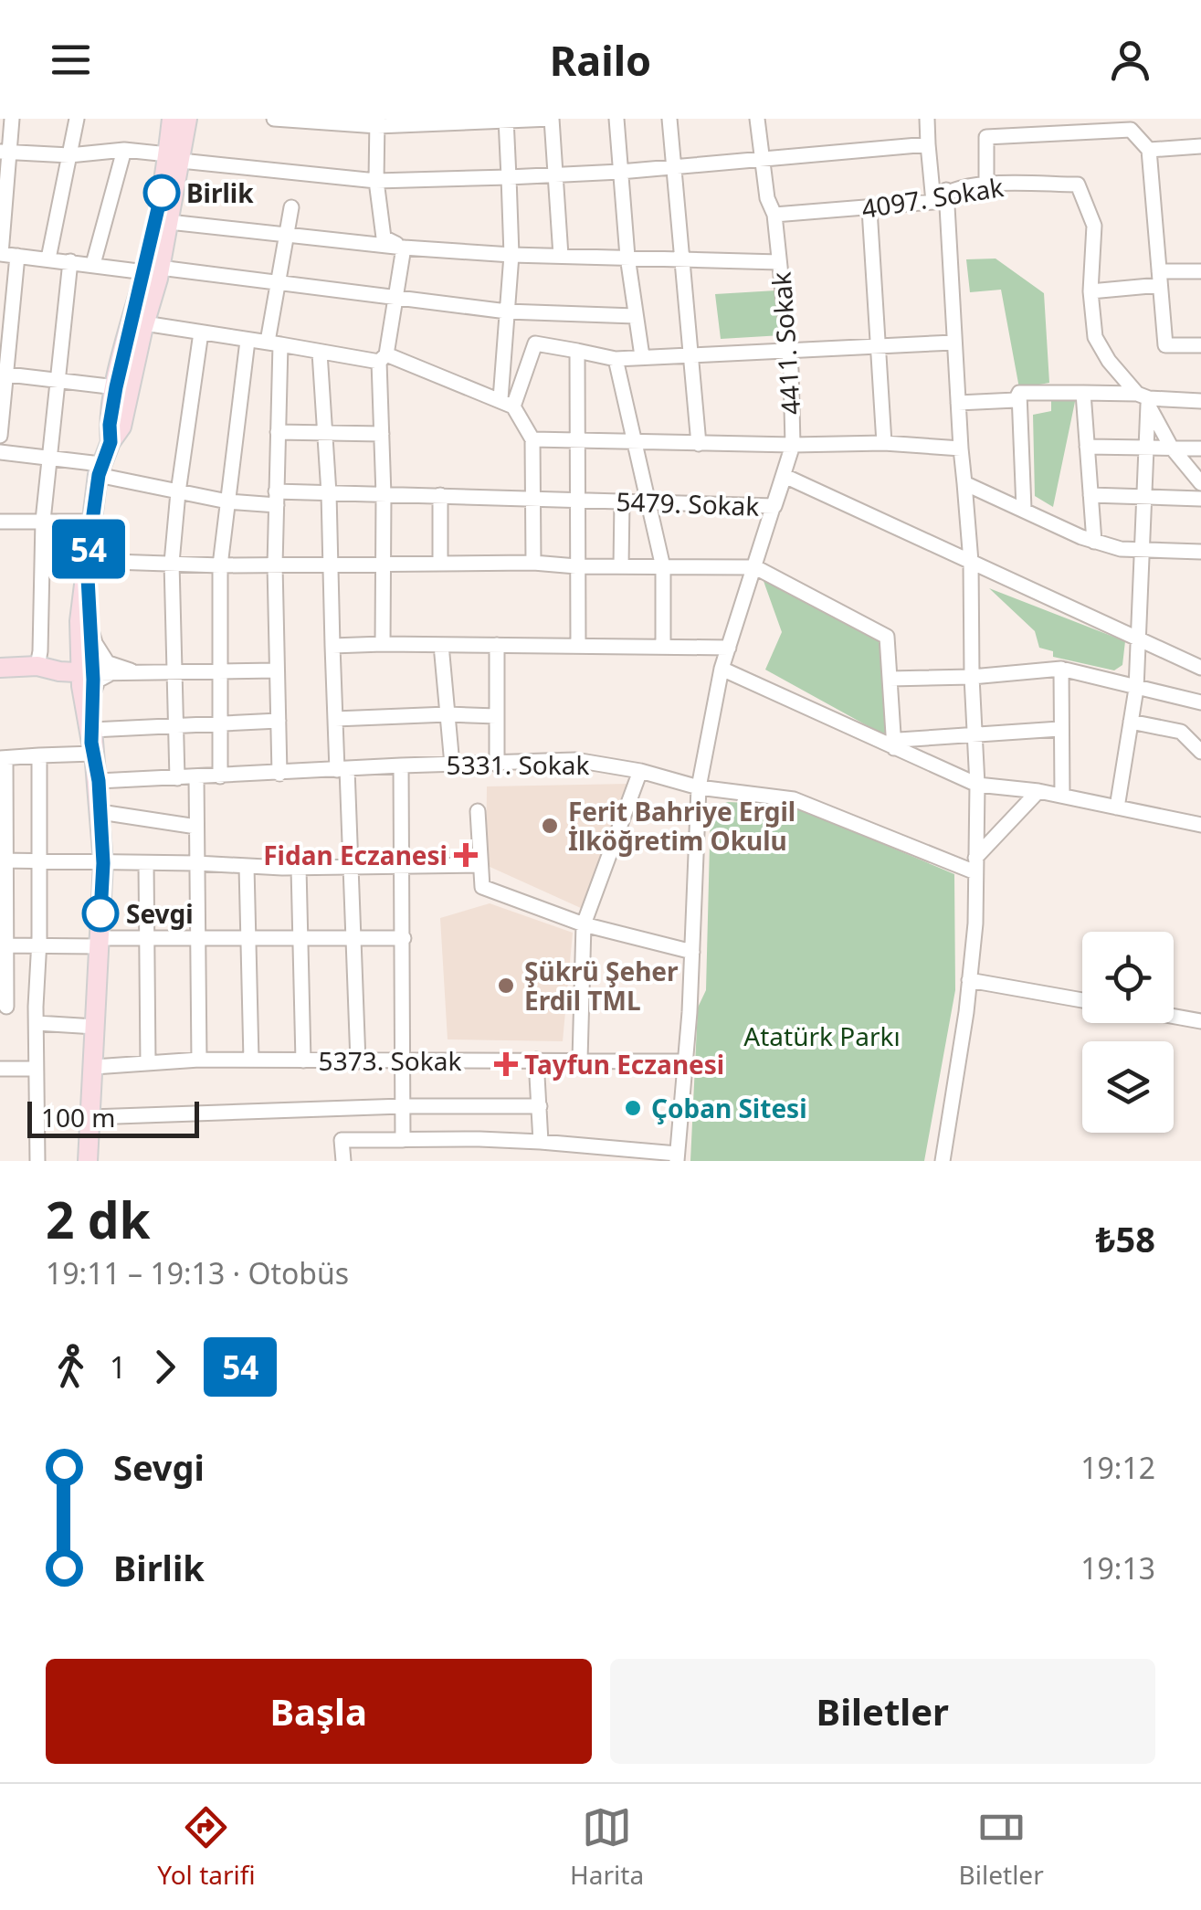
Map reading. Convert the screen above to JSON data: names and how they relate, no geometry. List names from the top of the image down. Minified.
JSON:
{"streets":{"street":["4097. Sokak","4411. Sokak","5479. Sokak","5331. Sokak","5373. Sokak"]},"crossings":[["4097. Sokak","4411. Sokak"]],"parks":["Atatürk Parkı"],"places":{"other":["Birlik","Ferit Bahriye Ergil İlköğretim Okulu","Sevgi","Şükrü Şeher Erdil TML","Çoban Sitesi"],"health":["Fidan Eczanesi","Tayfun Eczanesi"]},"lines":["bus line 54"],"scale_bar":"100 m","page":{"header":"Railo","on_map":"54","scale":"100 m","heading":["2 dk","19:11 – 19:13 · Otobüs","₺58"],"legs":["1","54"],"list":[{"name":"Sevgi","value":"19:12"},{"name":"Birlik","value":"19:13"}],"buttons":["Başla","Biletler"],"tabs":["Yol tarifi","Harita","Biletler"]}}
